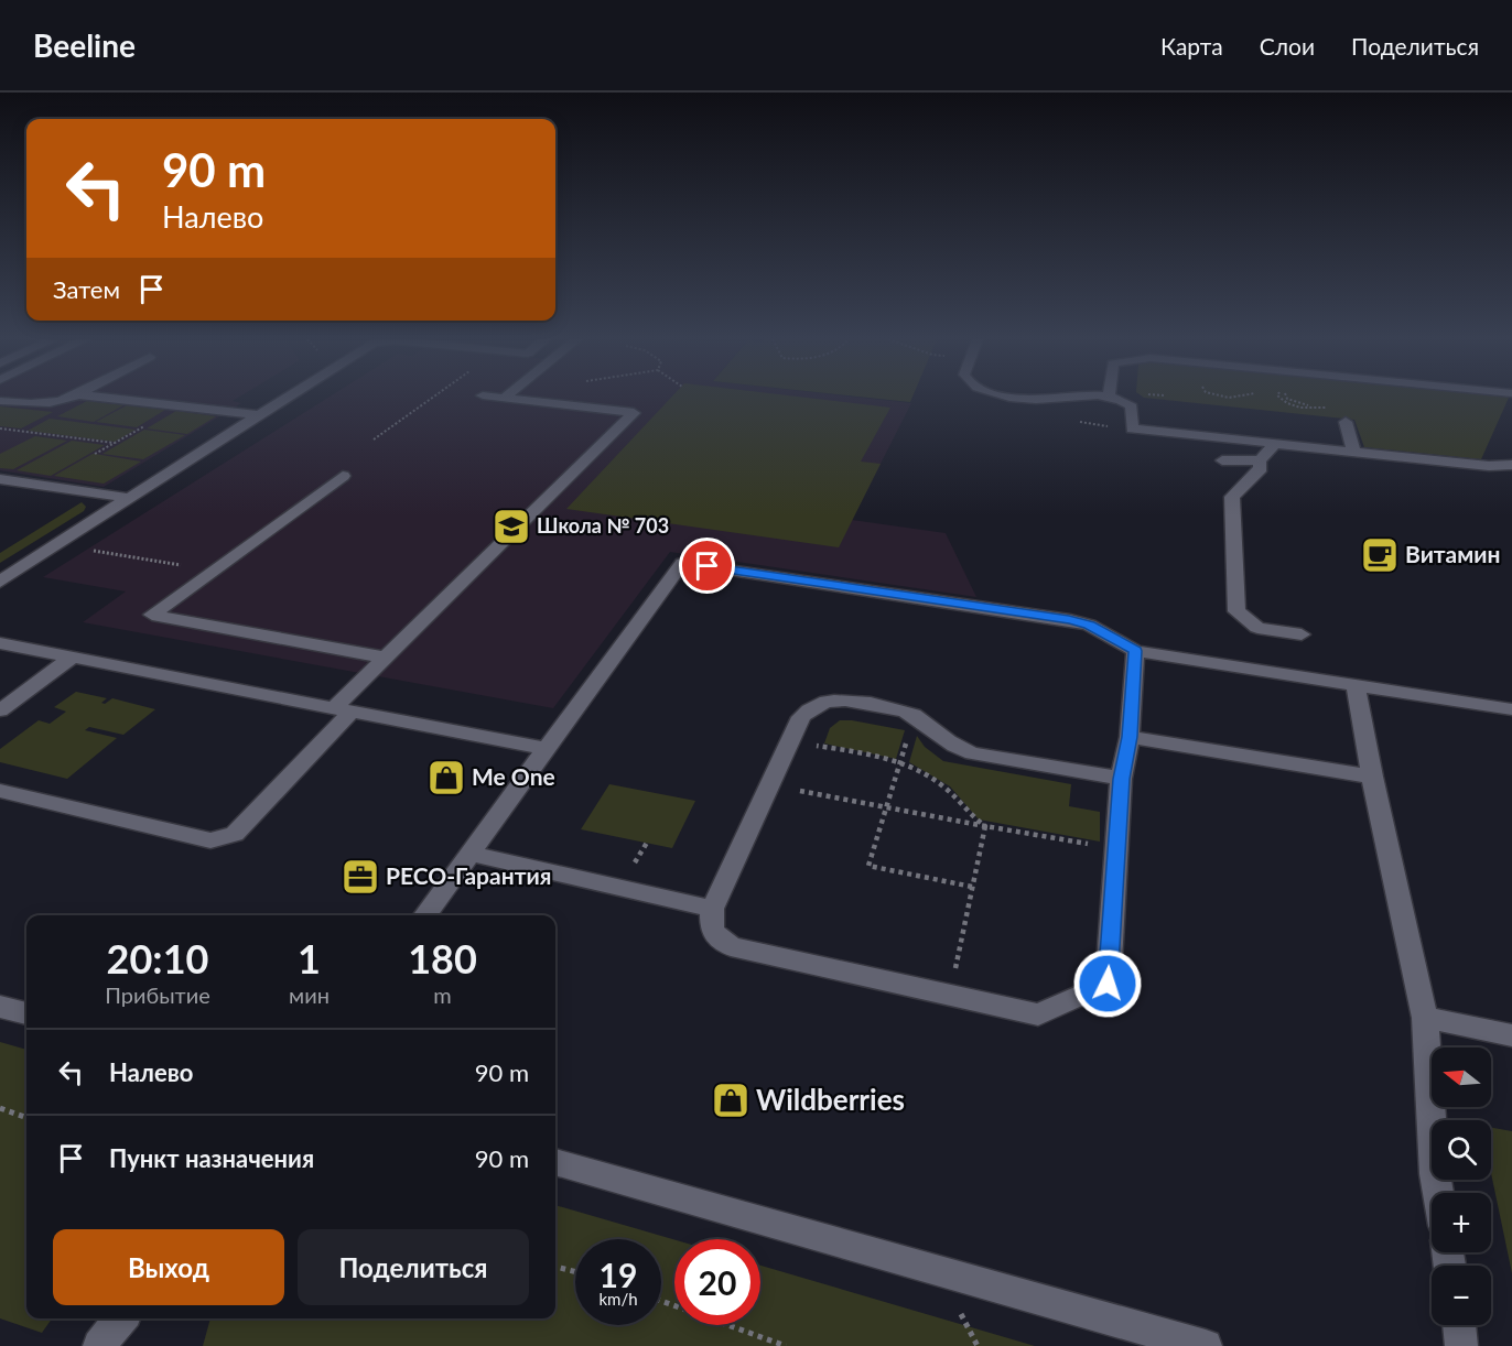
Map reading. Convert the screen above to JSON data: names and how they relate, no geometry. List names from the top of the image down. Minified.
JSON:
{"places":{"school or university":["Школа № 703"],"cafe":["Витамин"],"shop":["Me One","Wildberries"],"office":["РЕСО-Гарантия"]},"north":"left","page":{"header":"Beeline","nav":["Карта","Слои","Поделиться"],"turn":["90 m","Налево"],"then":"Затем","eta":["20:10","Прибытие","1","мин","180","m"],"list":[{"name":"Налево","value":"90 m"},{"name":"Пункт назначения","value":"90 m"}],"map_buttons":["+","−"],"buttons":["Выход","Поделиться"],"speed":"19 km/h","limit":"20"}}
